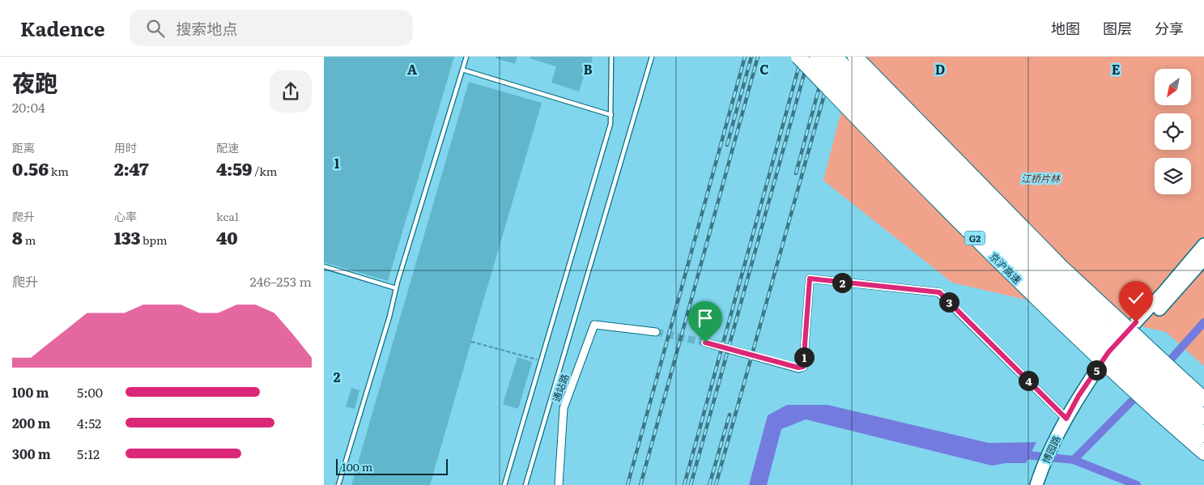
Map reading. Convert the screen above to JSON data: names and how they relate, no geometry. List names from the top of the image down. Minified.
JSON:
{"streets":{"highway":["G2","京沪高速"],"main road":["博园路"],"street":["通站路"]},"parks":["江桥片林"],"scale_bar":"100 m","north":"bottom left","page":{"header":"Kadence","search":"搜索地点","nav":["地图","图层","分享"],"heading":["夜跑","20:04"],"stats":[["距离","0.56 km"],["用时","2:47"],["配速","4:59 /km"],["爬升","8 m"],["心率","133 bpm"],["kcal","40"]],"chart":["爬升","246–253 m"],"pins":["2","3","1","5","4"],"list":[{"name":"100 m","note":"5:00"},{"name":"200 m","note":"4:52"},{"name":"300 m","note":"5:12"}],"scale":"100 m"},"grid":{"columns":["A","B","C","D","E"],"rows":["1","2"]}}
